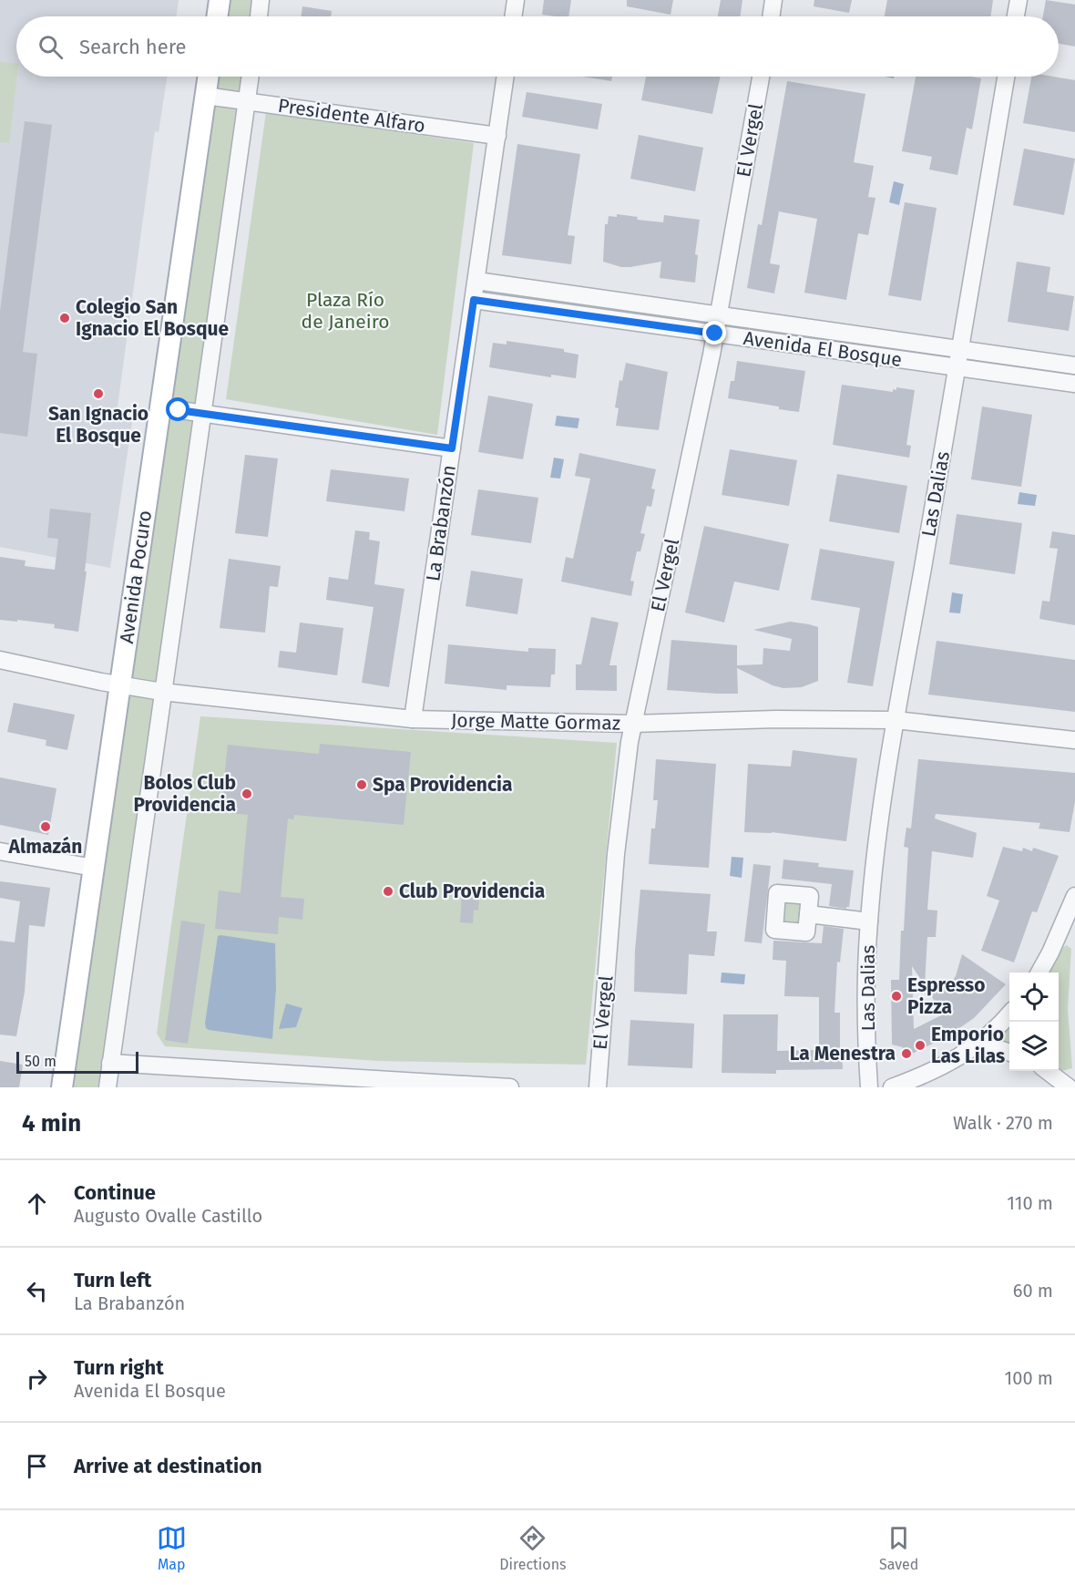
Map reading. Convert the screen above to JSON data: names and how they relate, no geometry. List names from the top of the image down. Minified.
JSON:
{"streets":{"main road":["Avenida Pocuro"],"street":["Presidente Alfaro","El Vergel","Avenida El Bosque","Las Dalias","La Brabanzón","Jorge Matte Gormaz"]},"crossings":[["Presidente Alfaro","La Brabanzón"],["Presidente Alfaro","Avenida Pocuro"],["El Vergel","Avenida El Bosque"],["El Vergel","Jorge Matte Gormaz"],["Avenida El Bosque","Las Dalias"],["Avenida El Bosque","La Brabanzón"],["Las Dalias","Jorge Matte Gormaz"],["La Brabanzón","Jorge Matte Gormaz"],["Avenida Pocuro","Jorge Matte Gormaz"]],"parks":["Plaza Río de Janeiro"],"places":["Colegio San Ignacio El Bosque","San Ignacio El Bosque","Spa Providencia","Bolos Club Providencia","Almazán","Club Providencia","Espresso Pizza","Emporio Las Lilas","La Menestra"],"scale_bar":"50 m","page":{"search":"Search here","scale":"50 m","heading":["4 min","Walk · 270 m"],"list":[["Continue","Augusto Ovalle Castillo","110 m"],["Turn left","La Brabanzón","60 m"],["Turn right","Avenida El Bosque","100 m"],"Arrive at destination"],"nav":["Map","Directions","Saved"]}}
